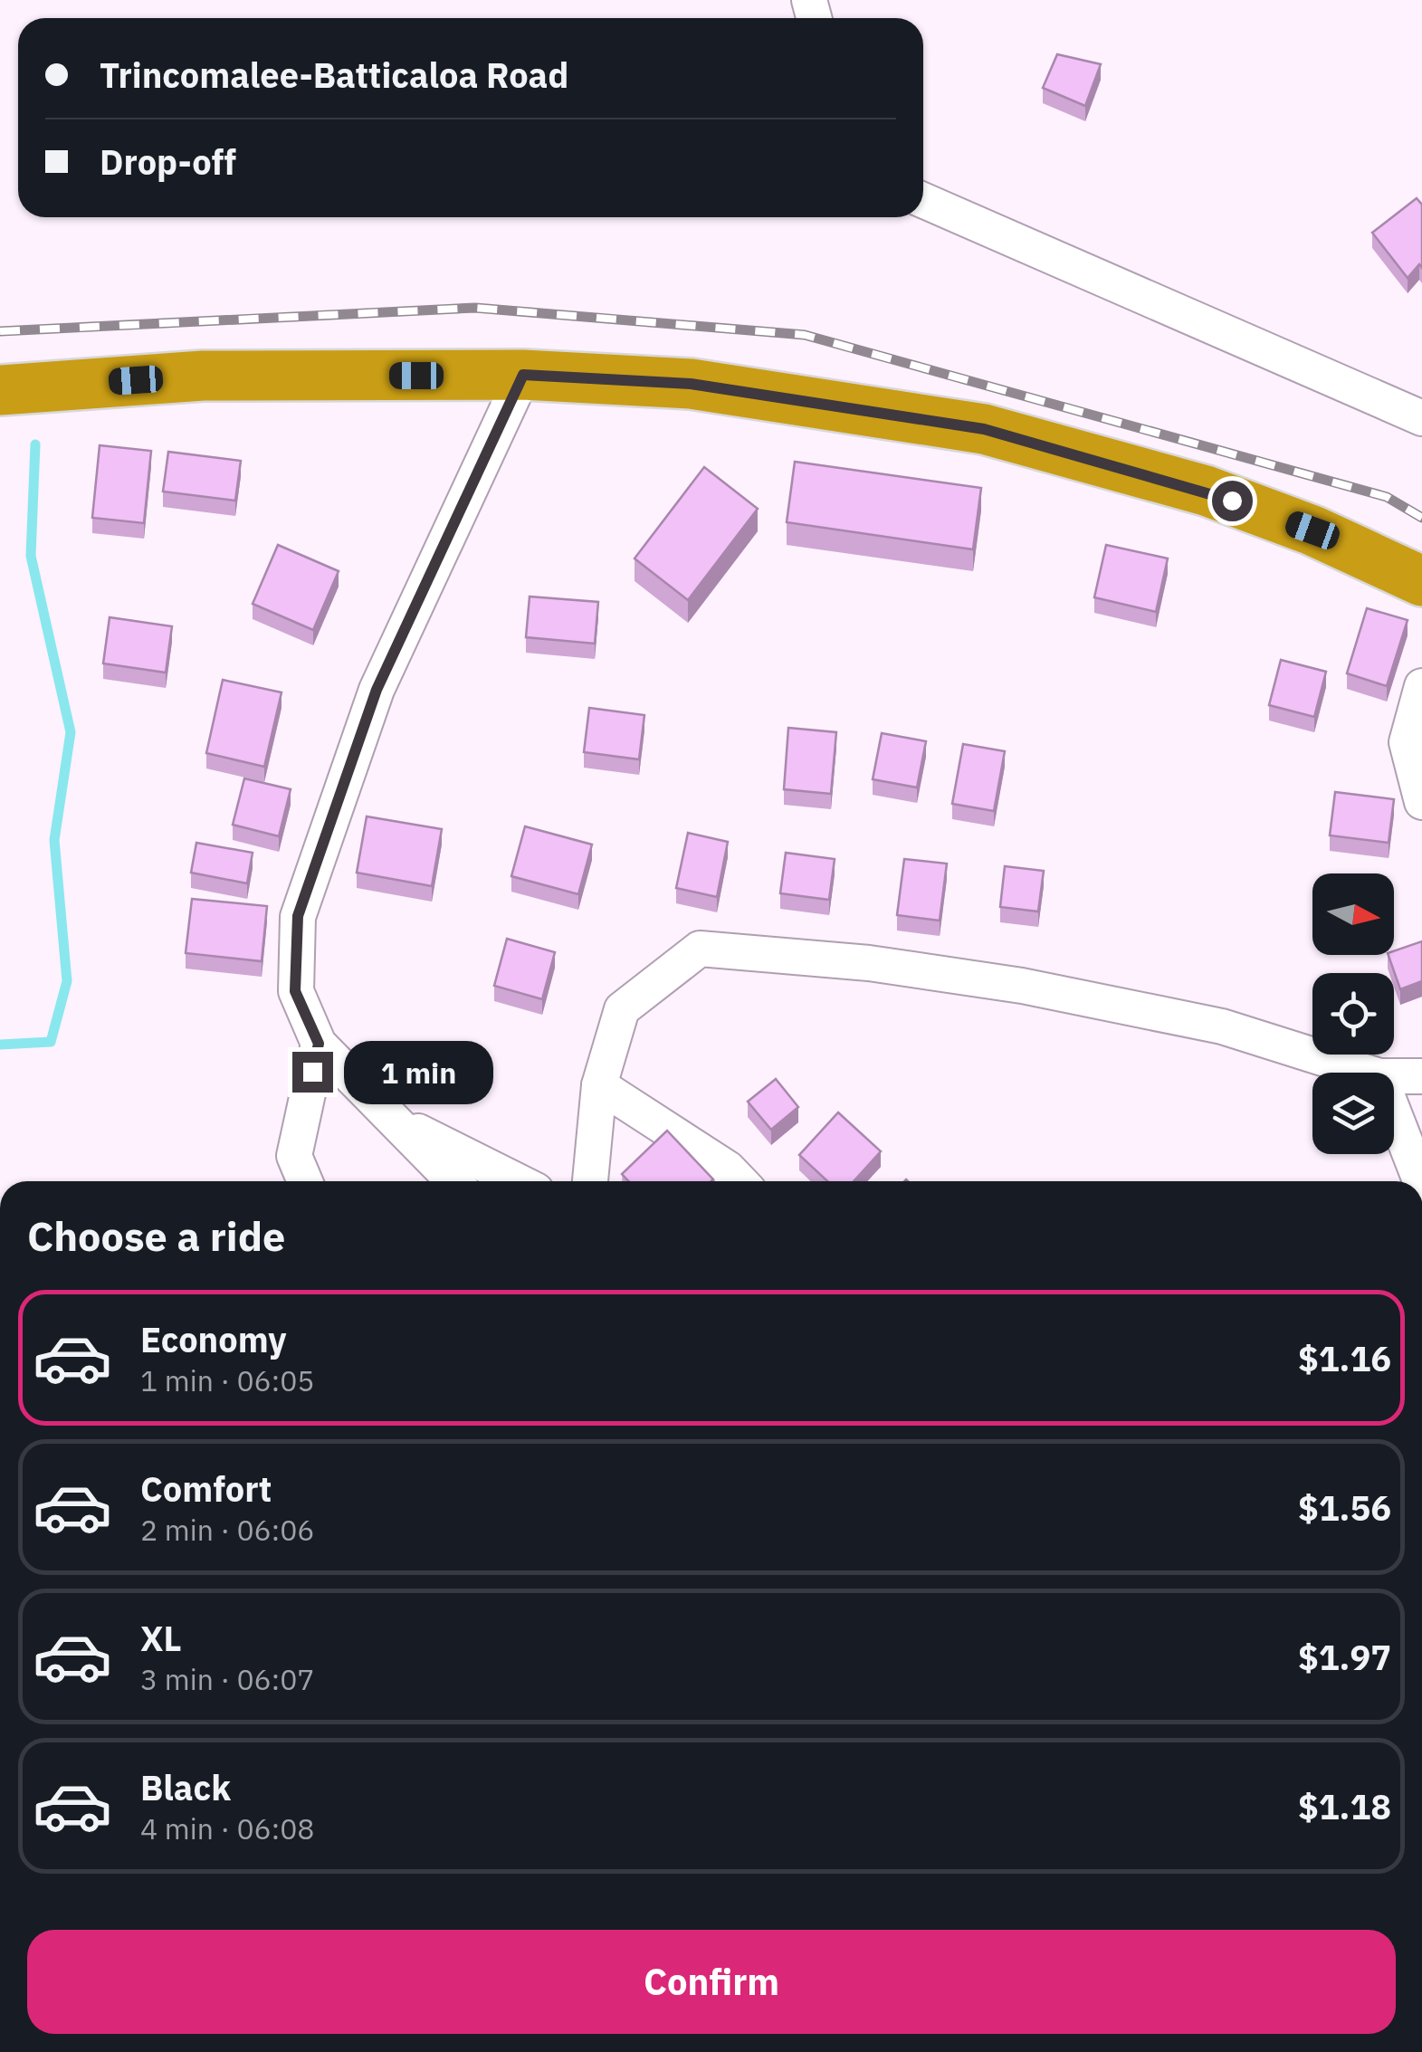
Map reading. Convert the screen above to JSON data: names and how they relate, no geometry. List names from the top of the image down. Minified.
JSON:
{"north":"right","page":{"banner":["Trincomalee-Batticaloa Road","Drop-off"],"bubble":"1 min","heading":"Choose a ride","list":[{"name":"Economy","note":"1 min · 06:05","value":"$1.16"},{"name":"Comfort","note":"2 min · 06:06","value":"$1.56"},{"name":"XL","note":"3 min · 06:07","value":"$1.97"},{"name":"Black","note":"4 min · 06:08","value":"$1.18"}],"buttons":"Confirm"}}
